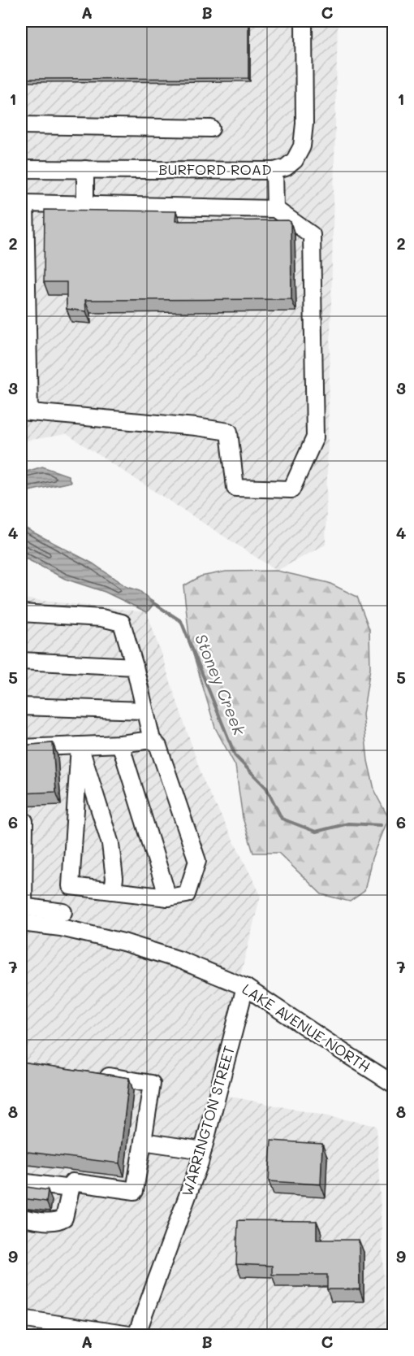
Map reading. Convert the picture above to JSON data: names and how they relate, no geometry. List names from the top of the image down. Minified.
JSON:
{"streets":{"street":["BURFORD ROAD","LAKE AVENUE NORTH","WARRINGTON STREET"]},"crossings":[["LAKE AVENUE NORTH","WARRINGTON STREET"]],"water":["Stoney Creek"],"grid":{"columns":["A","B","C"],"rows":["1","2","3","4","5","6","7","8","9"]}}
